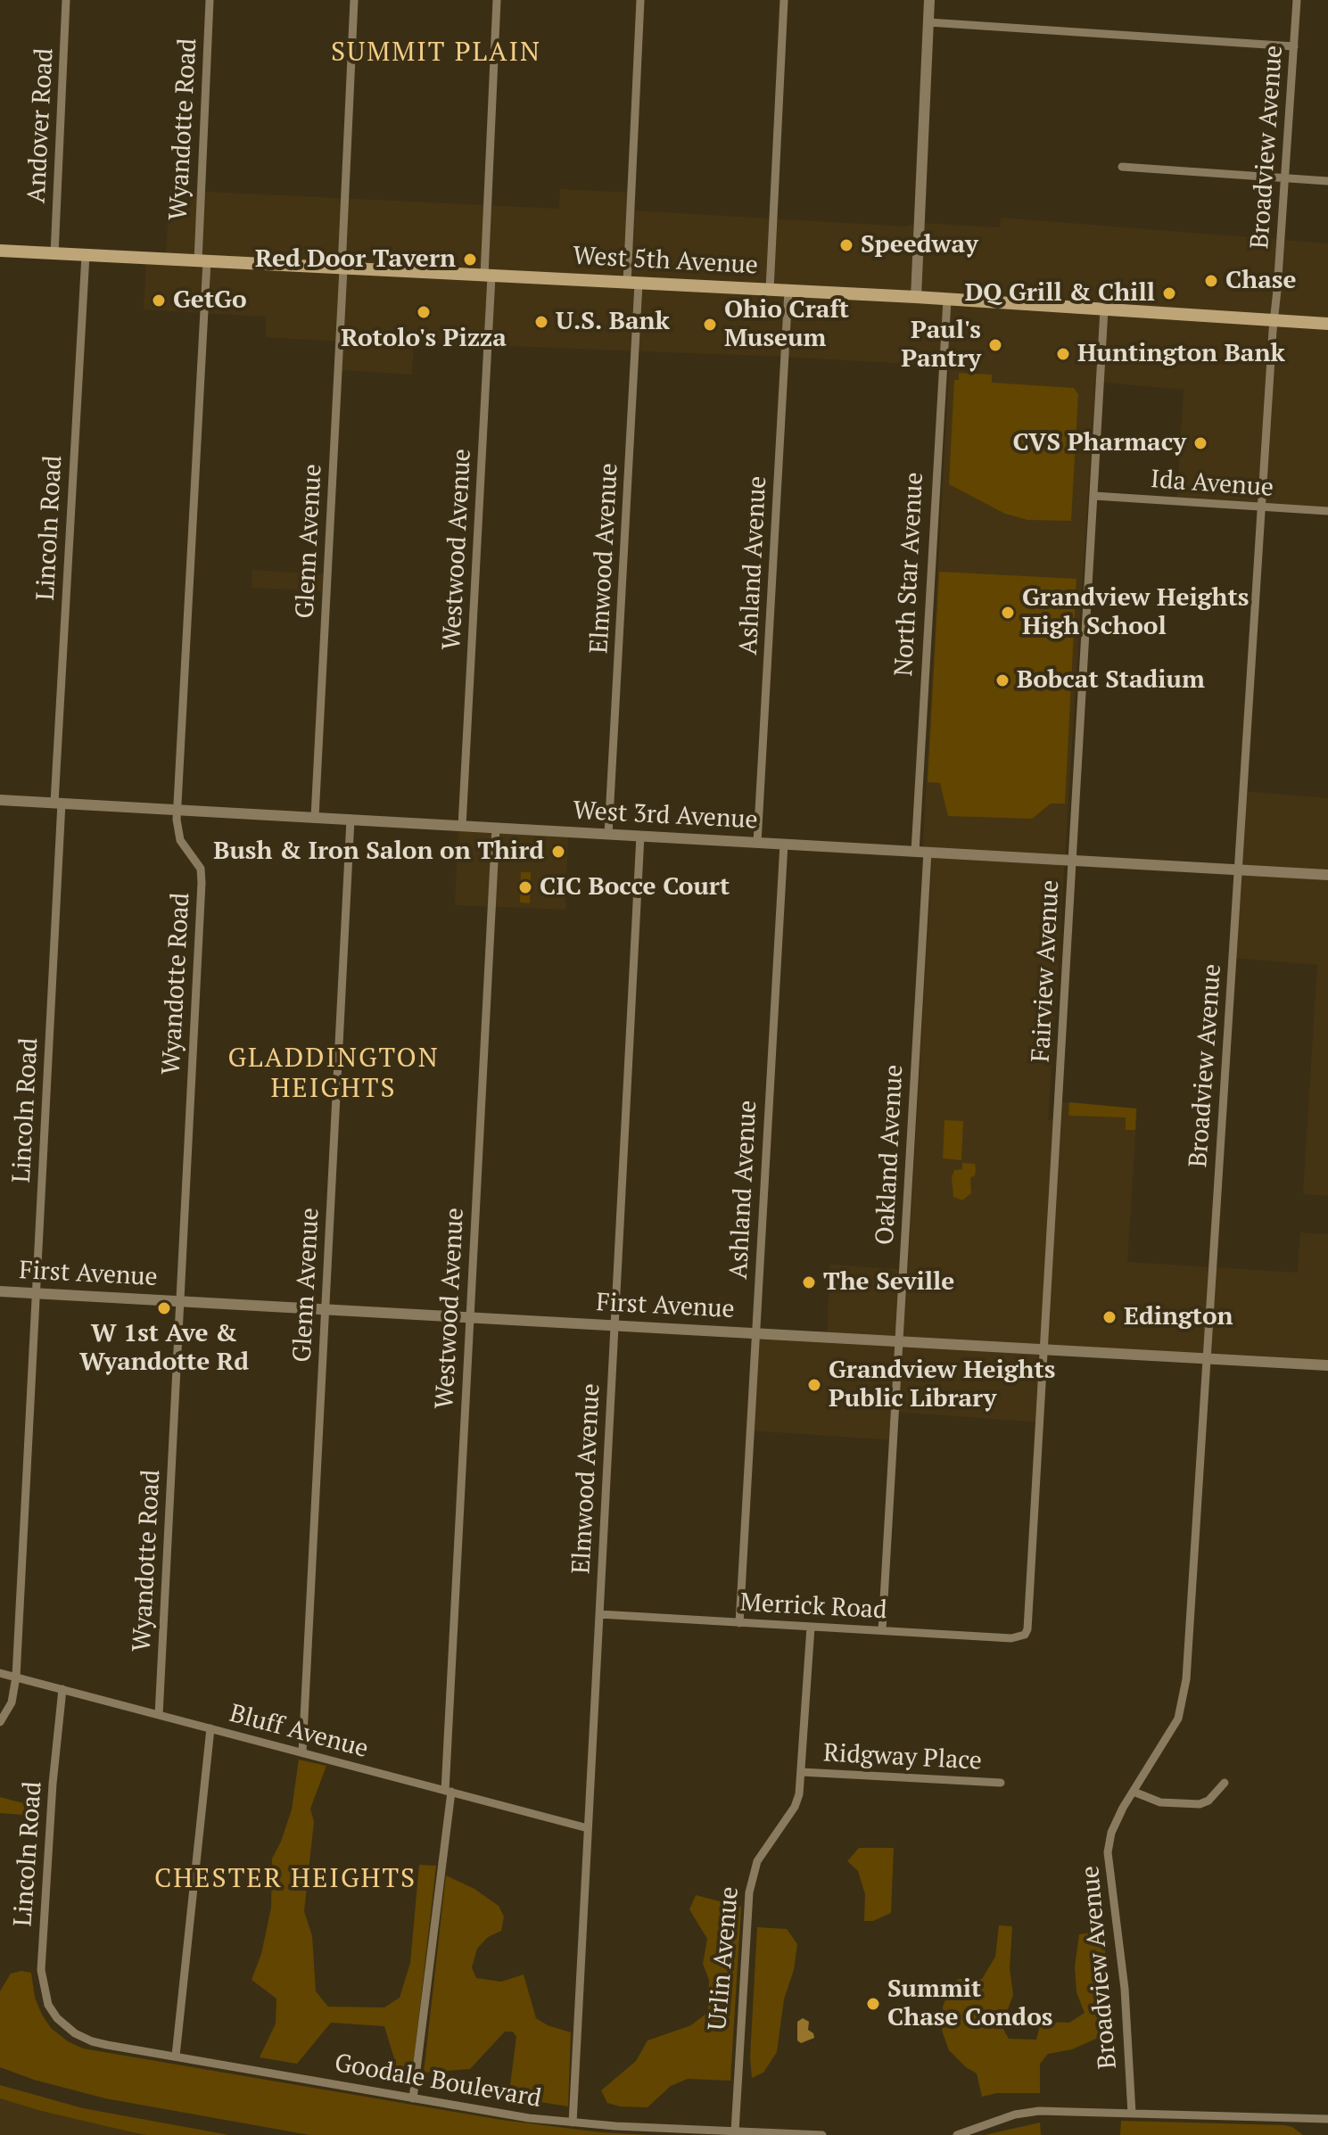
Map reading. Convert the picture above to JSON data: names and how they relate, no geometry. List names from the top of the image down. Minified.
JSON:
{"streets":{"main road":["West 5th Avenue"],"street":["Andover Road","Wyandotte Road","Broadview Avenue","Ida Avenue","Lincoln Road","Glenn Avenue","Westwood Avenue","Elmwood Avenue","Ashland Avenue","North Star Avenue","West 3rd Avenue","Fairview Avenue","Oakland Avenue","First Avenue","Merrick Road","Bluff Avenue","Ridgway Place","Urlin Avenue","Goodale Boulevard"]},"crossings":[["Andover Road","West 5th Avenue"],["Wyandotte Road","West 5th Avenue"],["Wyandotte Road","West 3rd Avenue"],["Wyandotte Road","First Avenue"],["Wyandotte Road","Bluff Avenue"],["Broadview Avenue","West 5th Avenue"],["Broadview Avenue","Ida Avenue"],["Broadview Avenue","West 3rd Avenue"],["Broadview Avenue","First Avenue"],["West 5th Avenue","Lincoln Road"],["West 5th Avenue","Glenn Avenue"],["West 5th Avenue","Westwood Avenue"],["West 5th Avenue","Elmwood Avenue"],["West 5th Avenue","Ashland Avenue"],["West 5th Avenue","North Star Avenue"],["West 5th Avenue","Fairview Avenue"],["Ida Avenue","Fairview Avenue"],["Lincoln Road","West 3rd Avenue"],["Lincoln Road","First Avenue"],["Lincoln Road","Bluff Avenue"],["Lincoln Road","Goodale Boulevard"],["Glenn Avenue","West 3rd Avenue"],["Glenn Avenue","First Avenue"],["Glenn Avenue","Bluff Avenue"],["Westwood Avenue","West 3rd Avenue"],["Westwood Avenue","First Avenue"],["Westwood Avenue","Bluff Avenue"],["Westwood Avenue","Goodale Boulevard"],["Elmwood Avenue","West 3rd Avenue"],["Elmwood Avenue","First Avenue"],["Elmwood Avenue","Merrick Road"],["Elmwood Avenue","Bluff Avenue"],["Elmwood Avenue","Goodale Boulevard"],["Ashland Avenue","West 3rd Avenue"],["Ashland Avenue","First Avenue"],["Ashland Avenue","Merrick Road"],["North Star Avenue","West 3rd Avenue"],["West 3rd Avenue","Fairview Avenue"],["West 3rd Avenue","Oakland Avenue"],["Fairview Avenue","First Avenue"],["Fairview Avenue","Merrick Road"],["Oakland Avenue","First Avenue"],["Oakland Avenue","Merrick Road"],["Merrick Road","Urlin Avenue"],["Ridgway Place","Urlin Avenue"],["Urlin Avenue","Goodale Boulevard"]],"districts":["SUMMIT PLAIN","GLADDINGTON HEIGHTS","CHESTER HEIGHTS"],"places":["Speedway","Red Door Tavern","Chase","DQ Grill & Chill","GetGo","Rotolo's Pizza","U.S. Bank","Ohio Craft Museum","Paul's Pantry","Huntington Bank","CVS Pharmacy","Grandview Heights High School","Bobcat Stadium","Bush & Iron Salon on Third","CIC Bocce Court","The Seville","W 1st Ave & Wyandotte Rd","Edington","Grandview Heights Public Library","Summit Chase Condos"]}
